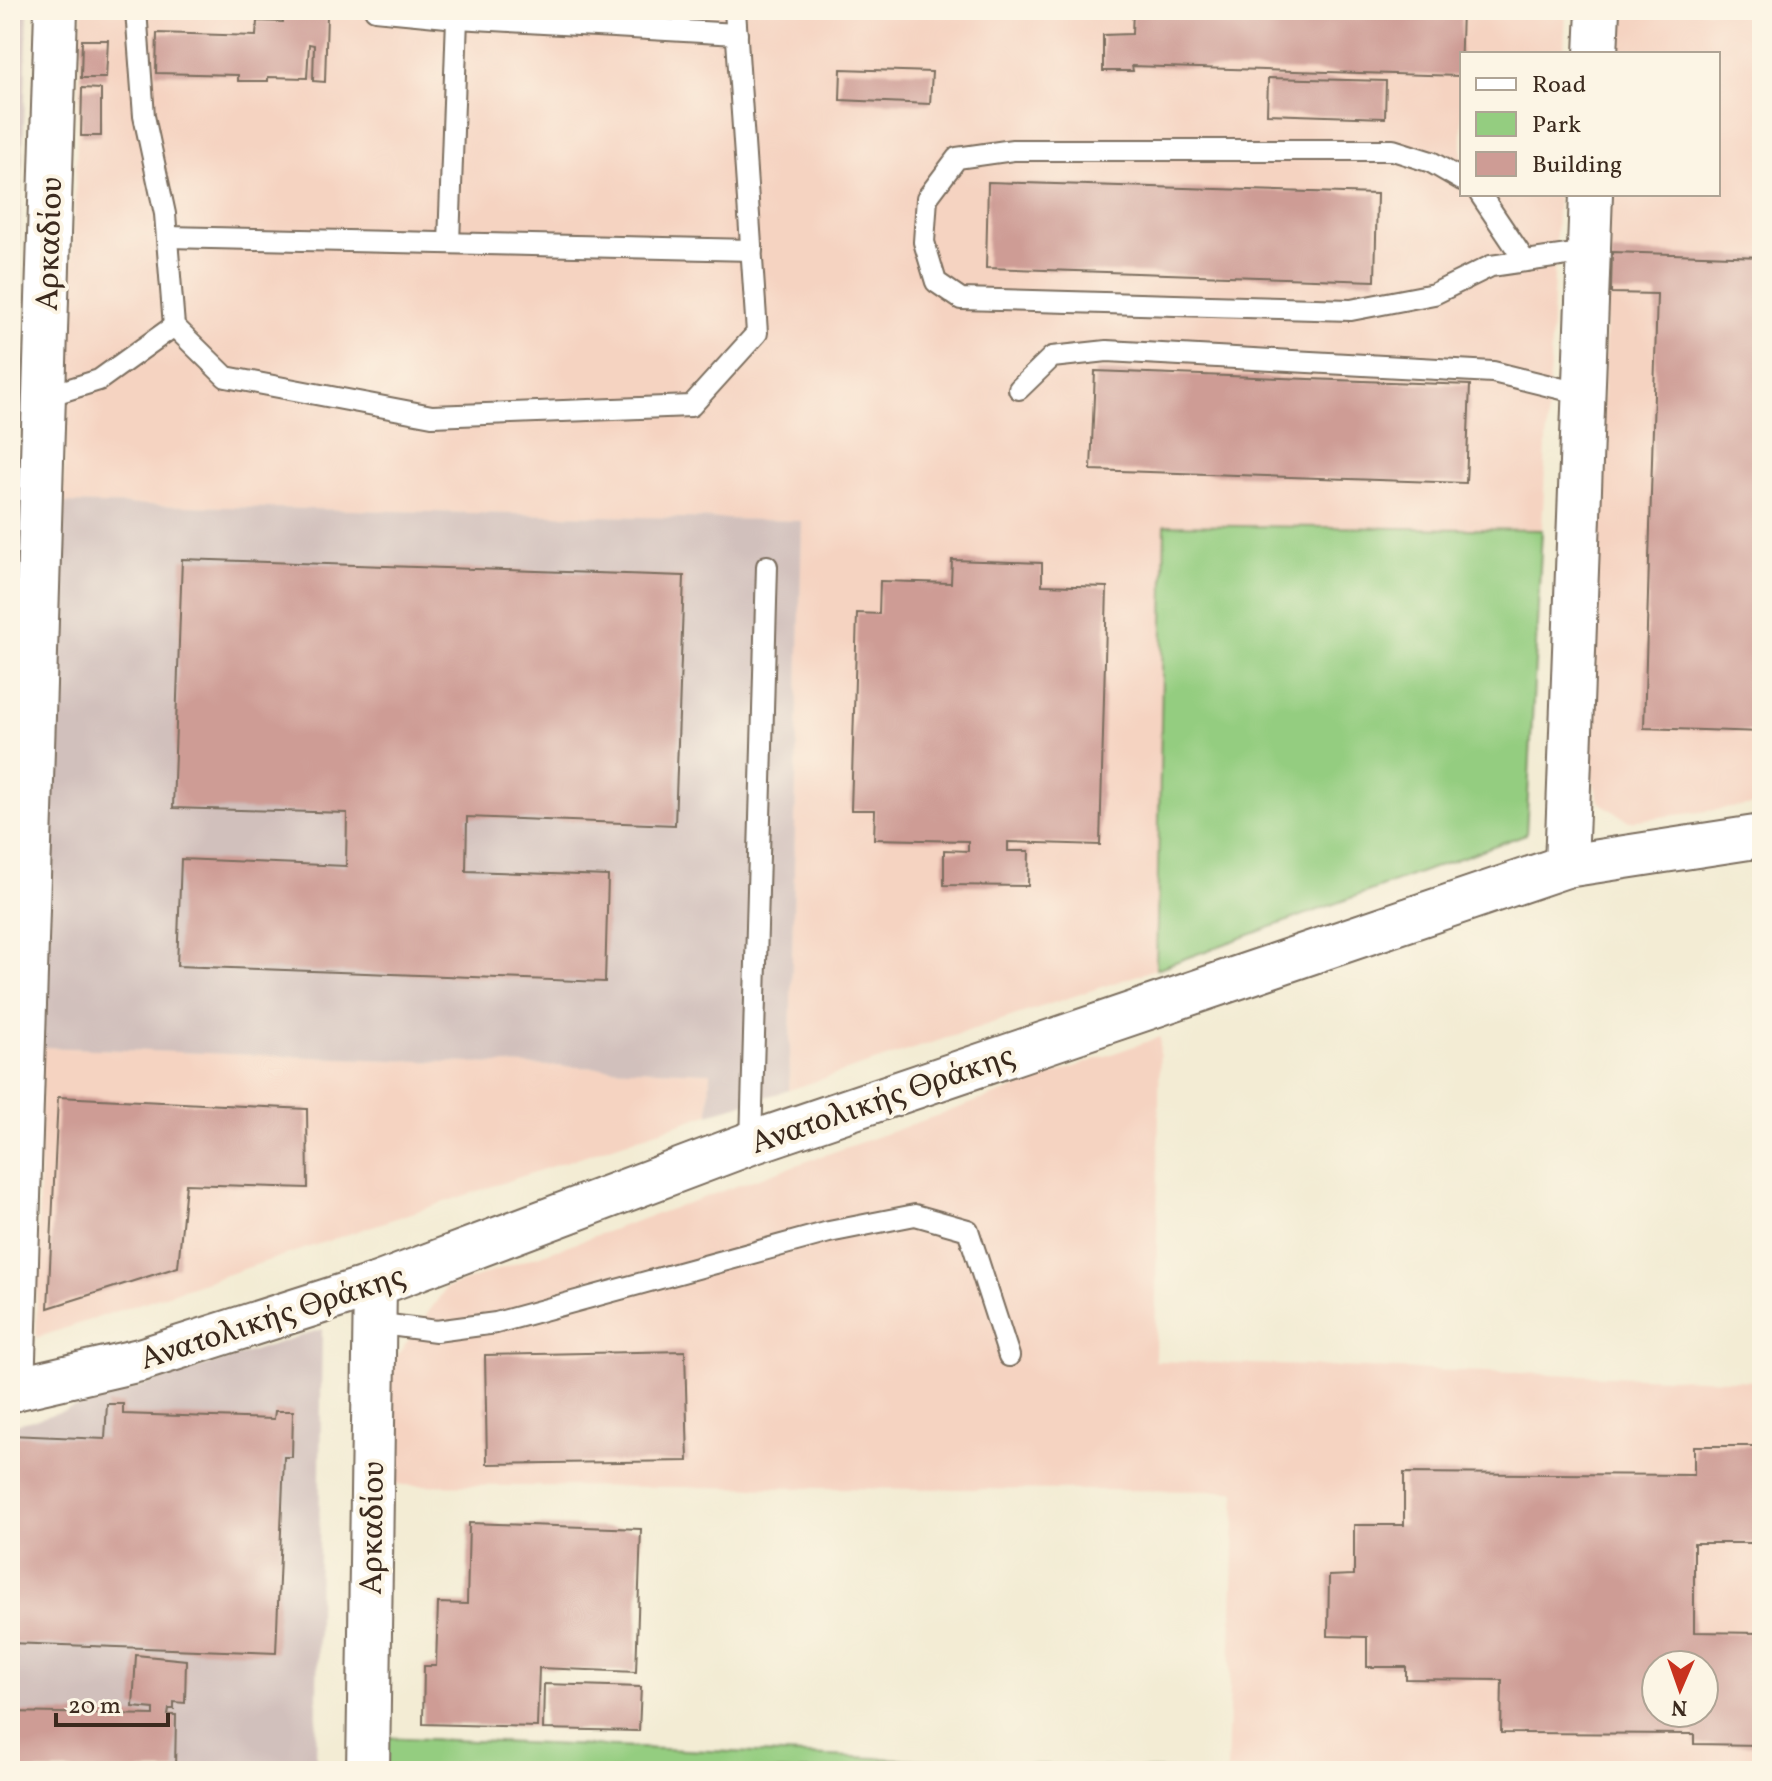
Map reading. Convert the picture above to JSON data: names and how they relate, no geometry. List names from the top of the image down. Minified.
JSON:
{"streets":{"street":["Αρκαδίου","Ανατολικής Θράκης"]},"crossings":[["Αρκαδίου","Ανατολικής Θράκης"]],"legend":["Road","Park","Building"],"scale_bar":"20 m","north":"bottom"}
